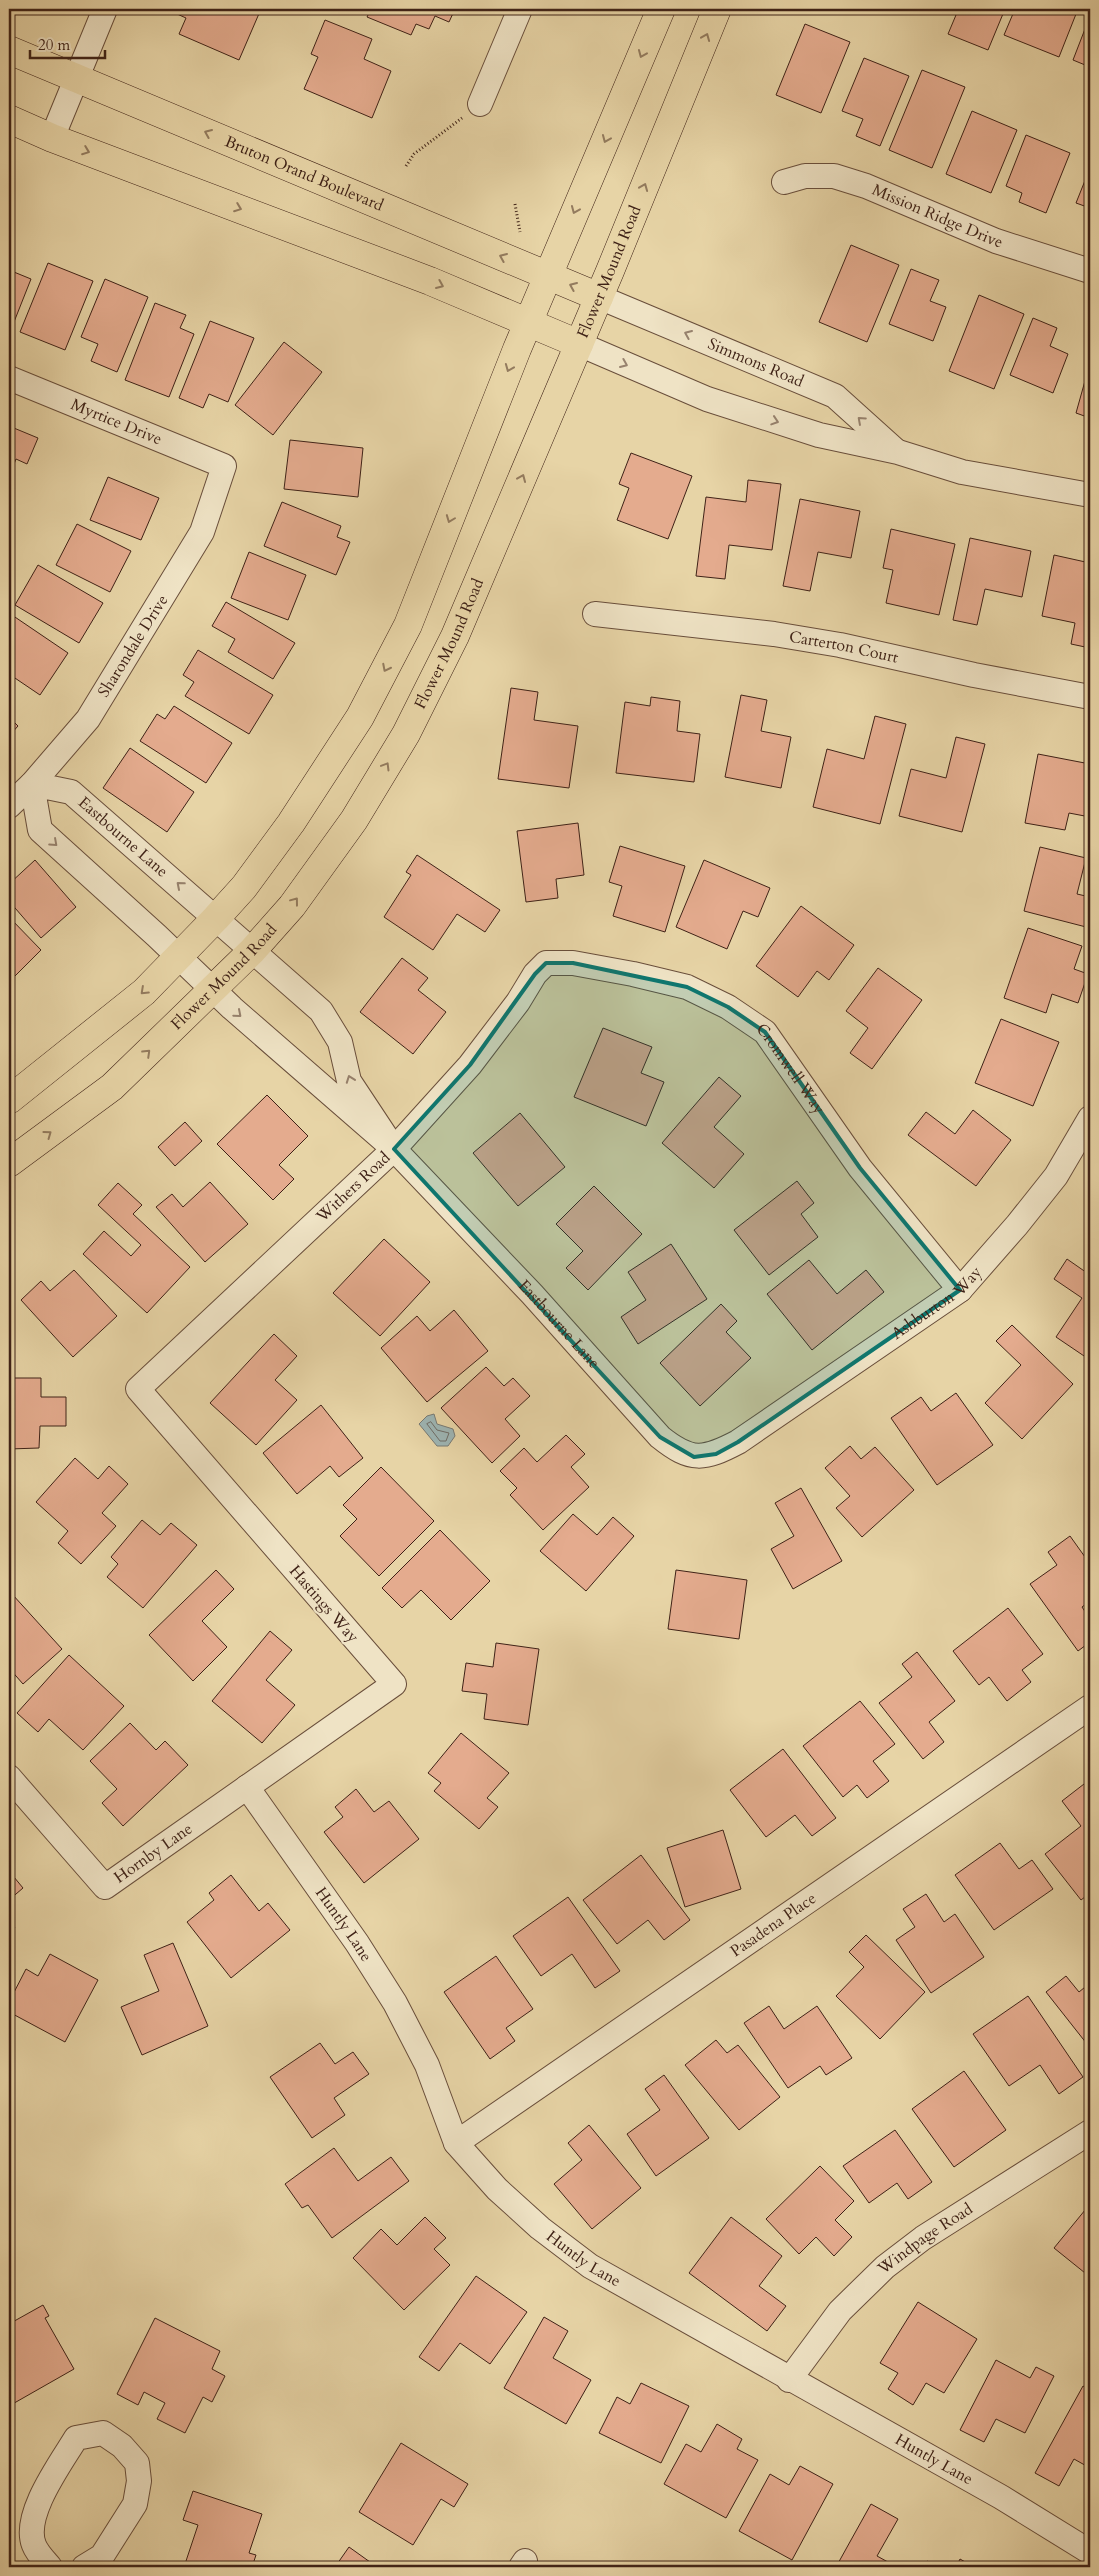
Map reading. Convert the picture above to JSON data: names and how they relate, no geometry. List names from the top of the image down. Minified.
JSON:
{"streets":{"main road":["Bruton Orand Boulevard","Flower Mound Road"],"street":["Mission Ridge Drive","Simmons Road","Myrtice Drive","Sharondale Drive","Carterton Court","Eastbourne Lane","Cromwell Way","Withers Road","Ashburton Way","Hastings Way","Hornby Lane","Huntly Lane","Pasadena Place","Windpage Road"]},"crossings":[["Bruton Orand Boulevard","Flower Mound Road"],["Bruton Orand Boulevard","Simmons Road"],["Flower Mound Road","Simmons Road"],["Flower Mound Road","Eastbourne Lane"],["Myrtice Drive","Sharondale Drive"],["Sharondale Drive","Eastbourne Lane"],["Eastbourne Lane","Withers Road"],["Eastbourne Lane","Ashburton Way"],["Cromwell Way","Withers Road"],["Cromwell Way","Ashburton Way"],["Withers Road","Hastings Way"],["Hastings Way","Hornby Lane"],["Hastings Way","Huntly Lane"],["Hornby Lane","Huntly Lane"],["Huntly Lane","Pasadena Place"],["Huntly Lane","Windpage Road"]],"scale_bar":"20 m"}
